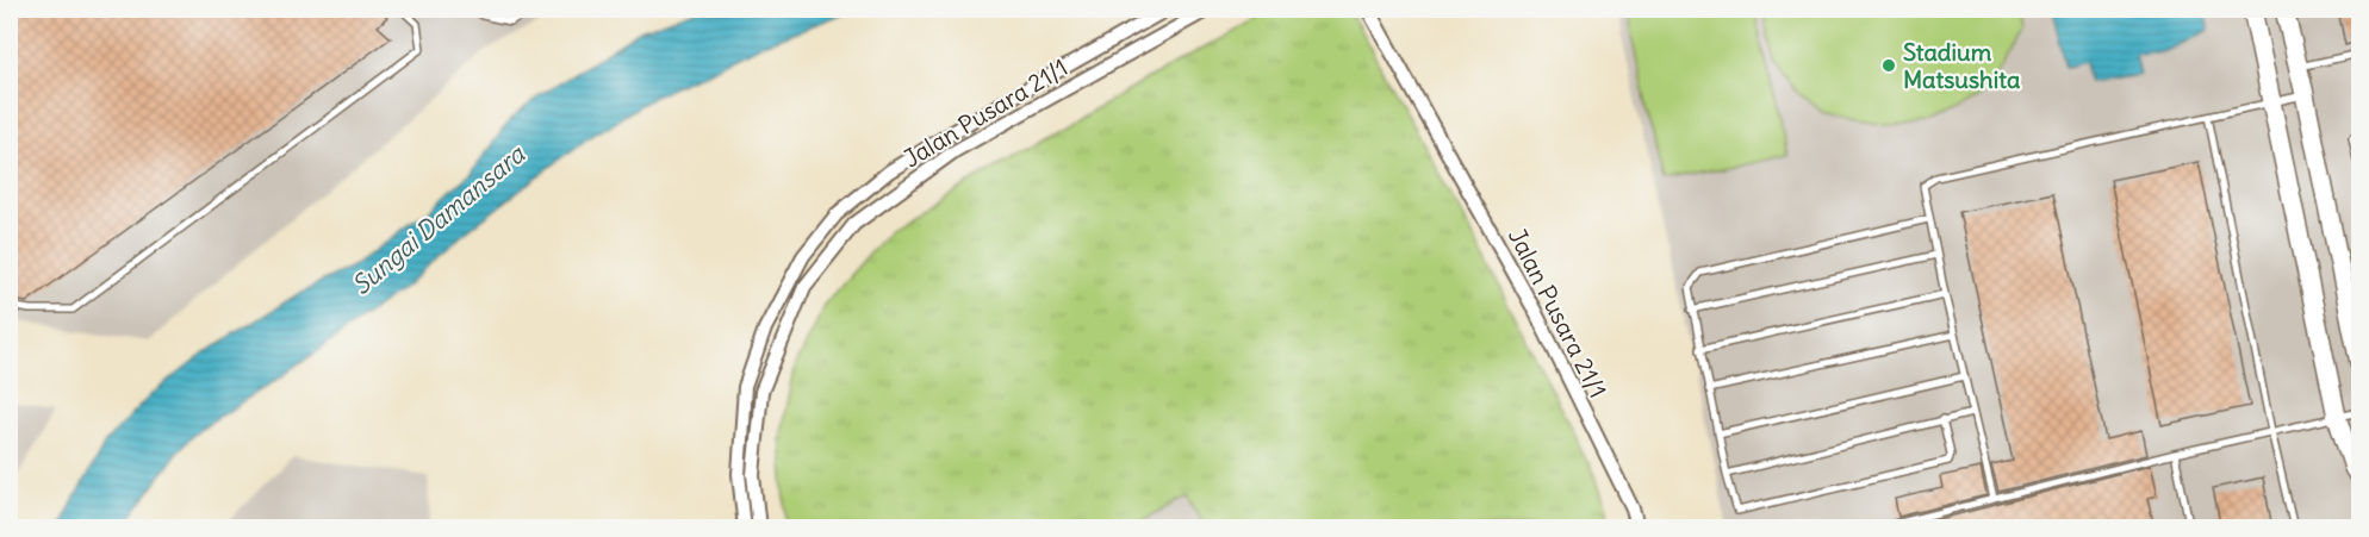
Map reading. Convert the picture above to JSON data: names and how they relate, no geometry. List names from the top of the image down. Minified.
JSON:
{"streets":{"street":["Jalan Pusara 21/1"]},"water":["Sungai Damansara"],"places":["Stadium Matsushita"]}
